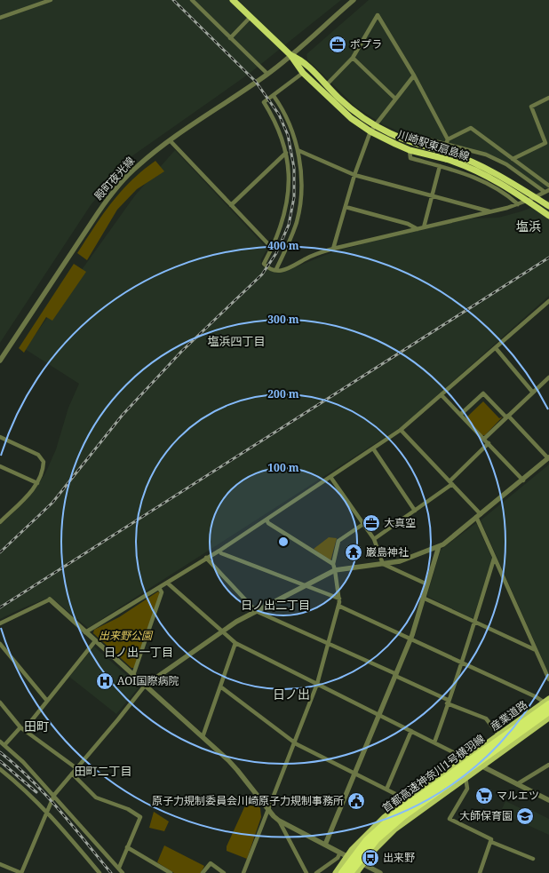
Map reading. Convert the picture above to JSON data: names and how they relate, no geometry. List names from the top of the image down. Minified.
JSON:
{"streets":{"highway":["川崎駅東扇島線","首都高速神奈川1号横羽線"],"main road":["産業道路"],"street":["殿町夜光線"]},"crossings":[["川崎駅東扇島線","殿町夜光線"],["産業道路","首都高速神奈川1号横羽線"]],"districts":["塩浜","塩浜四丁目","日ノ出二丁目","日ノ出一丁目","日ノ出","田町","田町二丁目"],"parks":["出来野公園"],"places":{"office":["ポプラ","大真空"],"temple":["巌島神社"],"hospital":["AOI国際病院"],"supermarket":["マルエツ"],"public building":["原子力規制委員会川崎原子力規制事務所"],"school or university":["大師保育園"],"bus stop":["出来野"]},"rings":["400 m","300 m","200 m","100 m"]}
